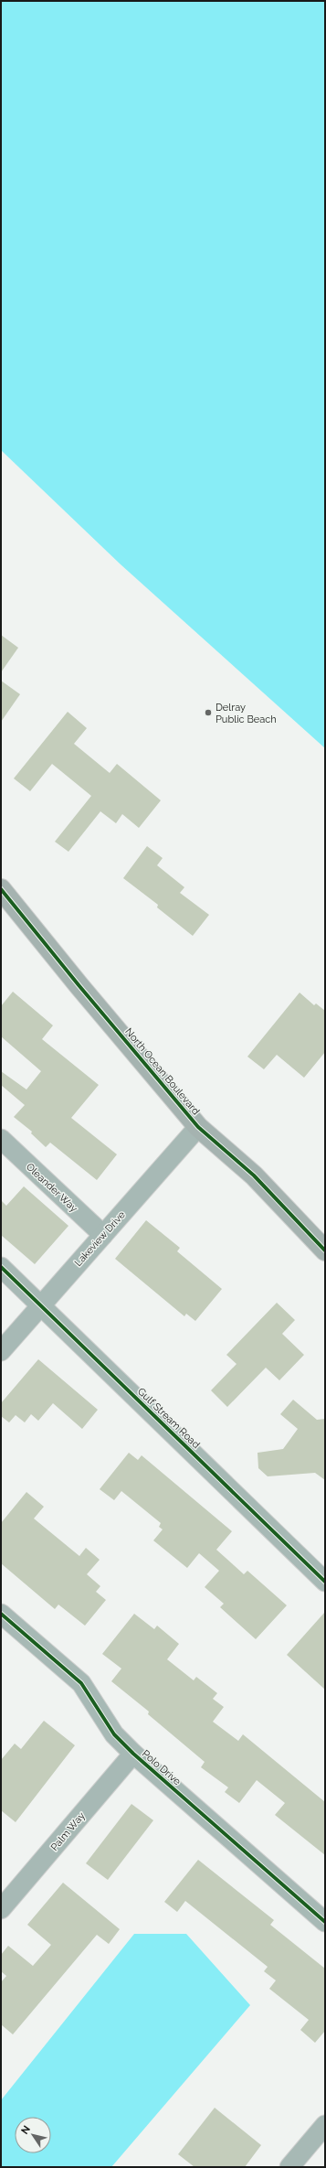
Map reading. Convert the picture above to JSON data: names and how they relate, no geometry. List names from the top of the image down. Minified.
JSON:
{"streets":{"main road":["North Ocean Boulevard"],"street":["Oleander Way","Lakeview Drive","Gulf Stream Road","Polo Drive","Palm Way"]},"crossings":[["North Ocean Boulevard","Lakeview Drive"],["Oleander Way","Lakeview Drive"],["Lakeview Drive","Gulf Stream Road"],["Polo Drive","Palm Way"]],"places":["Delray Public Beach"],"north":"top left"}
